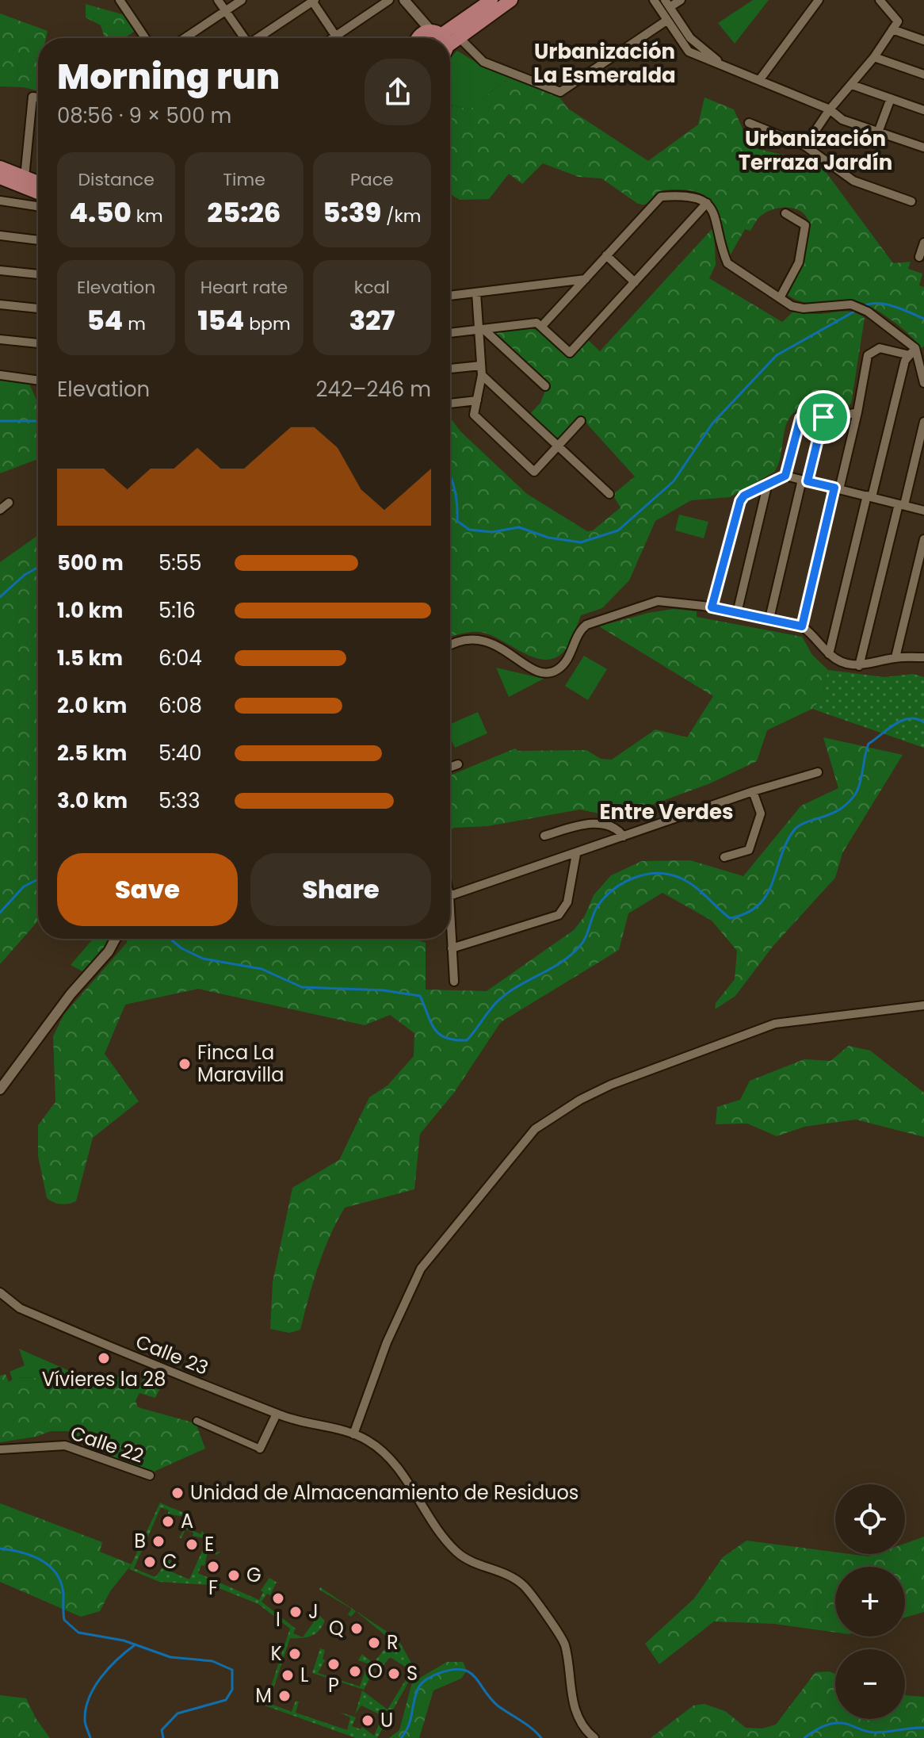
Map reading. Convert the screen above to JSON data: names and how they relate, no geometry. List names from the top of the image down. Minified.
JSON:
{"streets":{"street":["Calle 23","Calle 22"]},"districts":["Urbanización La Esmeralda","Urbanización Terraza Jardín","Entre Verdes"],"places":["Finca La Maravilla","Vívieres la 28","Unidad de Almacenamiento de Residuos","A","B","E","C","F","G","I","J","Q","R","K","P","O","S","L","M","U"],"page":{"heading":["Morning run","08:56 · 9 × 500 m"],"stats":[["Distance","4.50 km"],["Time","25:26"],["Pace","5:39 /km"],["Elevation","54 m"],["Heart rate","154 bpm"],["kcal","327"]],"chart":["Elevation","242–246 m"],"list":[{"name":"500 m","note":"5:55"},{"name":"1.0 km","note":"5:16"},{"name":"1.5 km","note":"6:04"},{"name":"2.0 km","note":"6:08"},{"name":"2.5 km","note":"5:40"},{"name":"3.0 km","note":"5:33"}],"buttons":["Save","Share"],"map_buttons":["+","−"]}}
